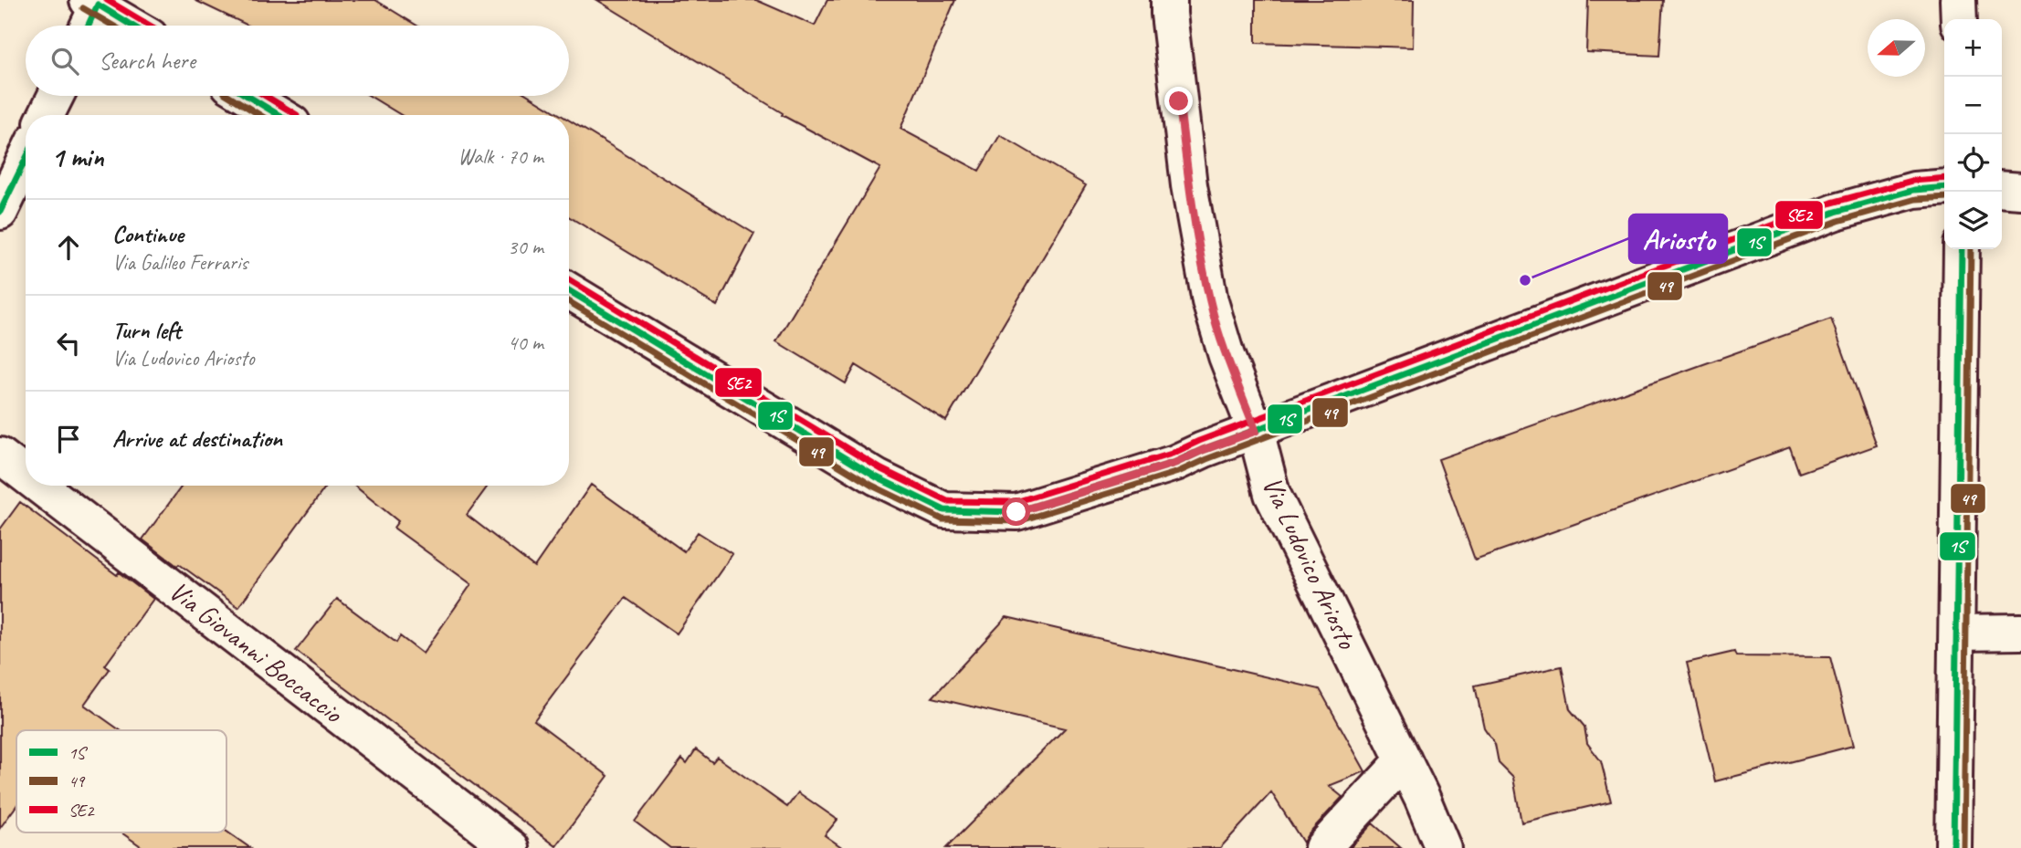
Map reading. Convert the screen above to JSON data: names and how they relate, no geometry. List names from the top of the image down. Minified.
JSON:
{"streets":{"street":["Via Ludovico Ariosto","Via Giovanni Boccaccio"]},"places":["Ariosto"],"lines":["transit line SE2","transit line 1S","transit line 49"],"legend":["1S","49","SE2"],"north":"left","page":{"map_buttons":["+","−"],"search":"Search here","heading":["1 min","Walk · 70 m"],"list":[["Continue","Via Galileo Ferraris","30 m"],["Turn left","Via Ludovico Ariosto","40 m"],"Arrive at destination"]}}
